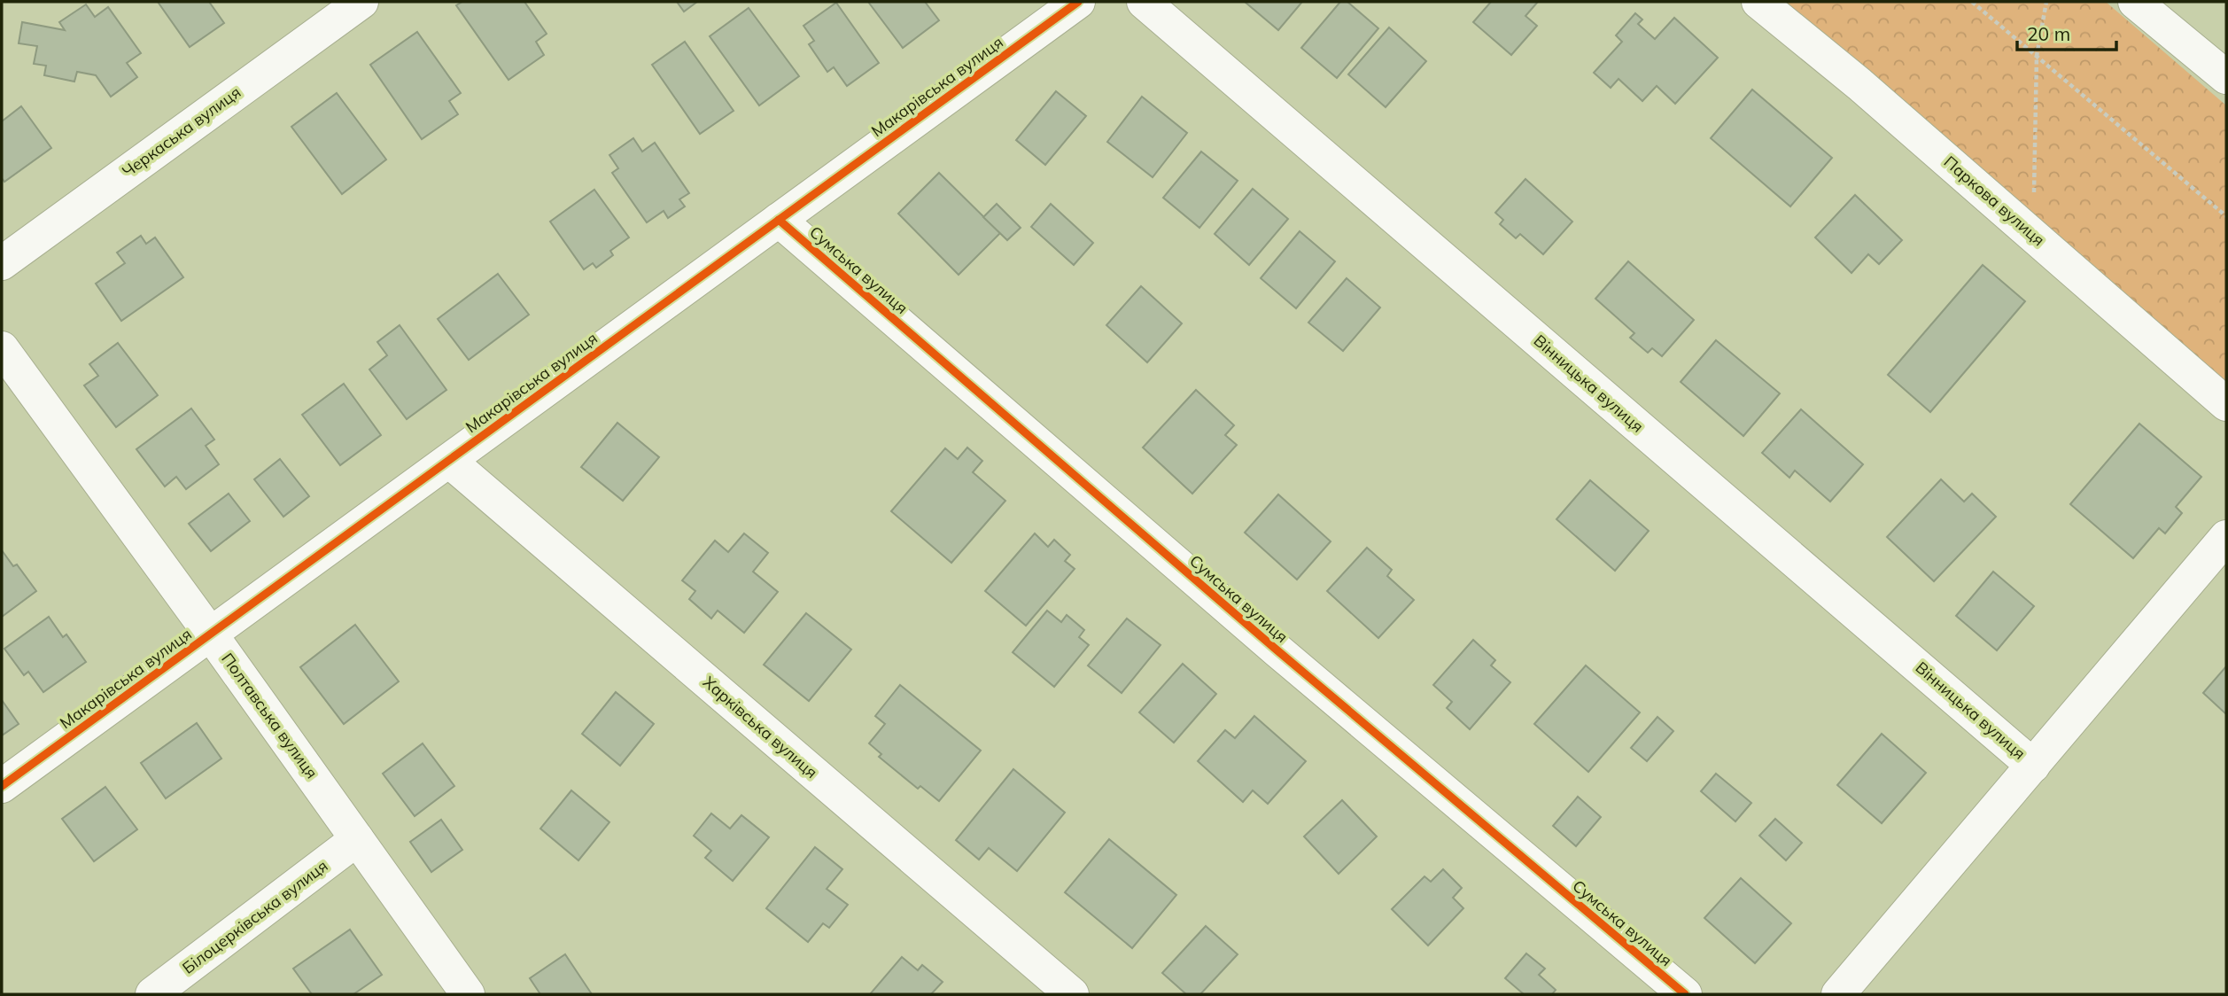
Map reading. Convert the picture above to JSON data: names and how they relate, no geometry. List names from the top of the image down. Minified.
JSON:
{"streets":{"street":["Макарівська вулиця","Черкаська вулиця","Паркова вулиця","Сумська вулиця","Вінницька вулиця","Полтавська вулиця","Харківська вулиця","Білоцерківська вулиця"]},"crossings":[["Макарівська вулиця","Сумська вулиця"],["Макарівська вулиця","Полтавська вулиця"],["Макарівська вулиця","Харківська вулиця"],["Полтавська вулиця","Білоцерківська вулиця"]],"scale_bar":"20 m"}
